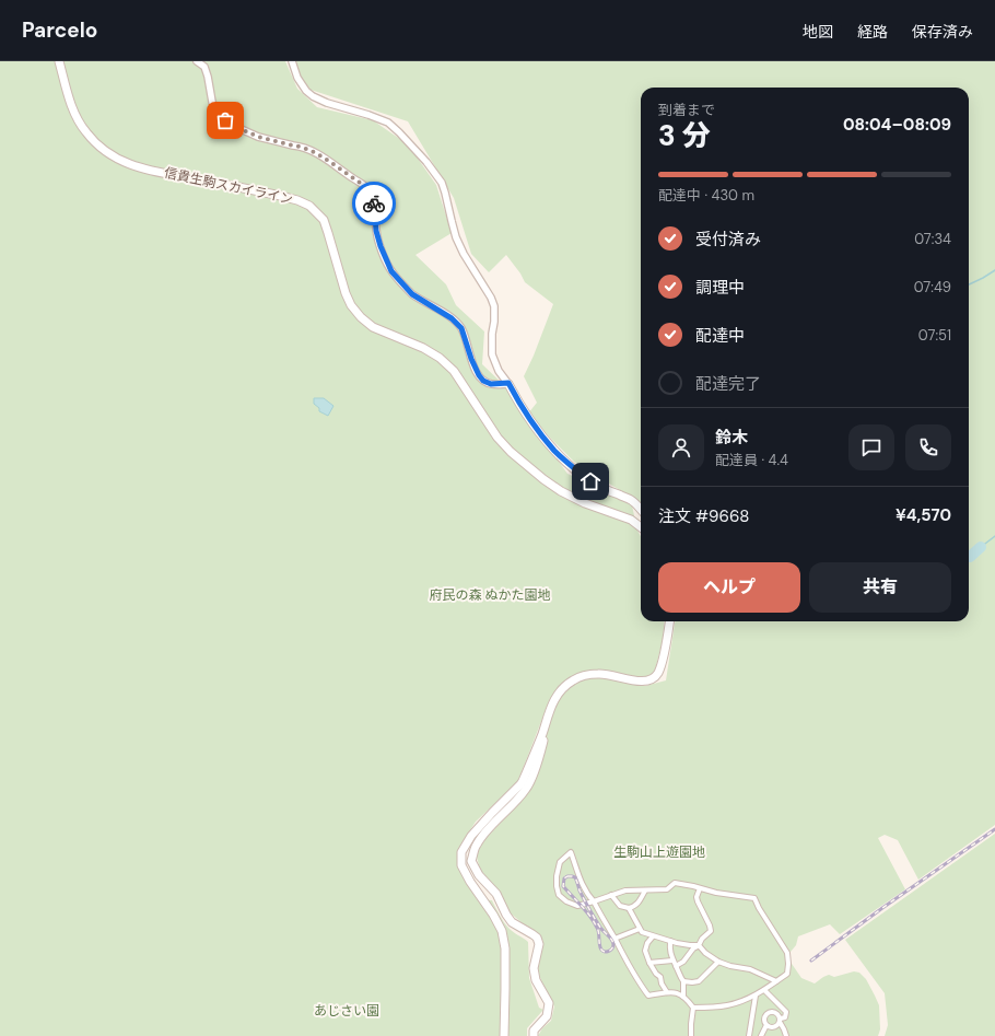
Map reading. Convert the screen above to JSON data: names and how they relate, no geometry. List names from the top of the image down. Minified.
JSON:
{"streets":{"street":["信貴生駒スカイライン"]},"parks":["府民の森 ぬかた園地","生駒山上遊園地","あじさい園"],"page":{"header":"Parcelo","nav":["地図","経路","保存済み"],"heading":["3 分","到着まで","08:04–08:09"],"panel":["鈴木","配達員 · 4.4","注文 #9668","¥4,570"],"bar":"配達中 · 430 m","list":[["受付済み","07:34"],["調理中","07:49"],["配達中","07:51"],"配達完了"],"buttons":["ヘルプ","共有"]}}
